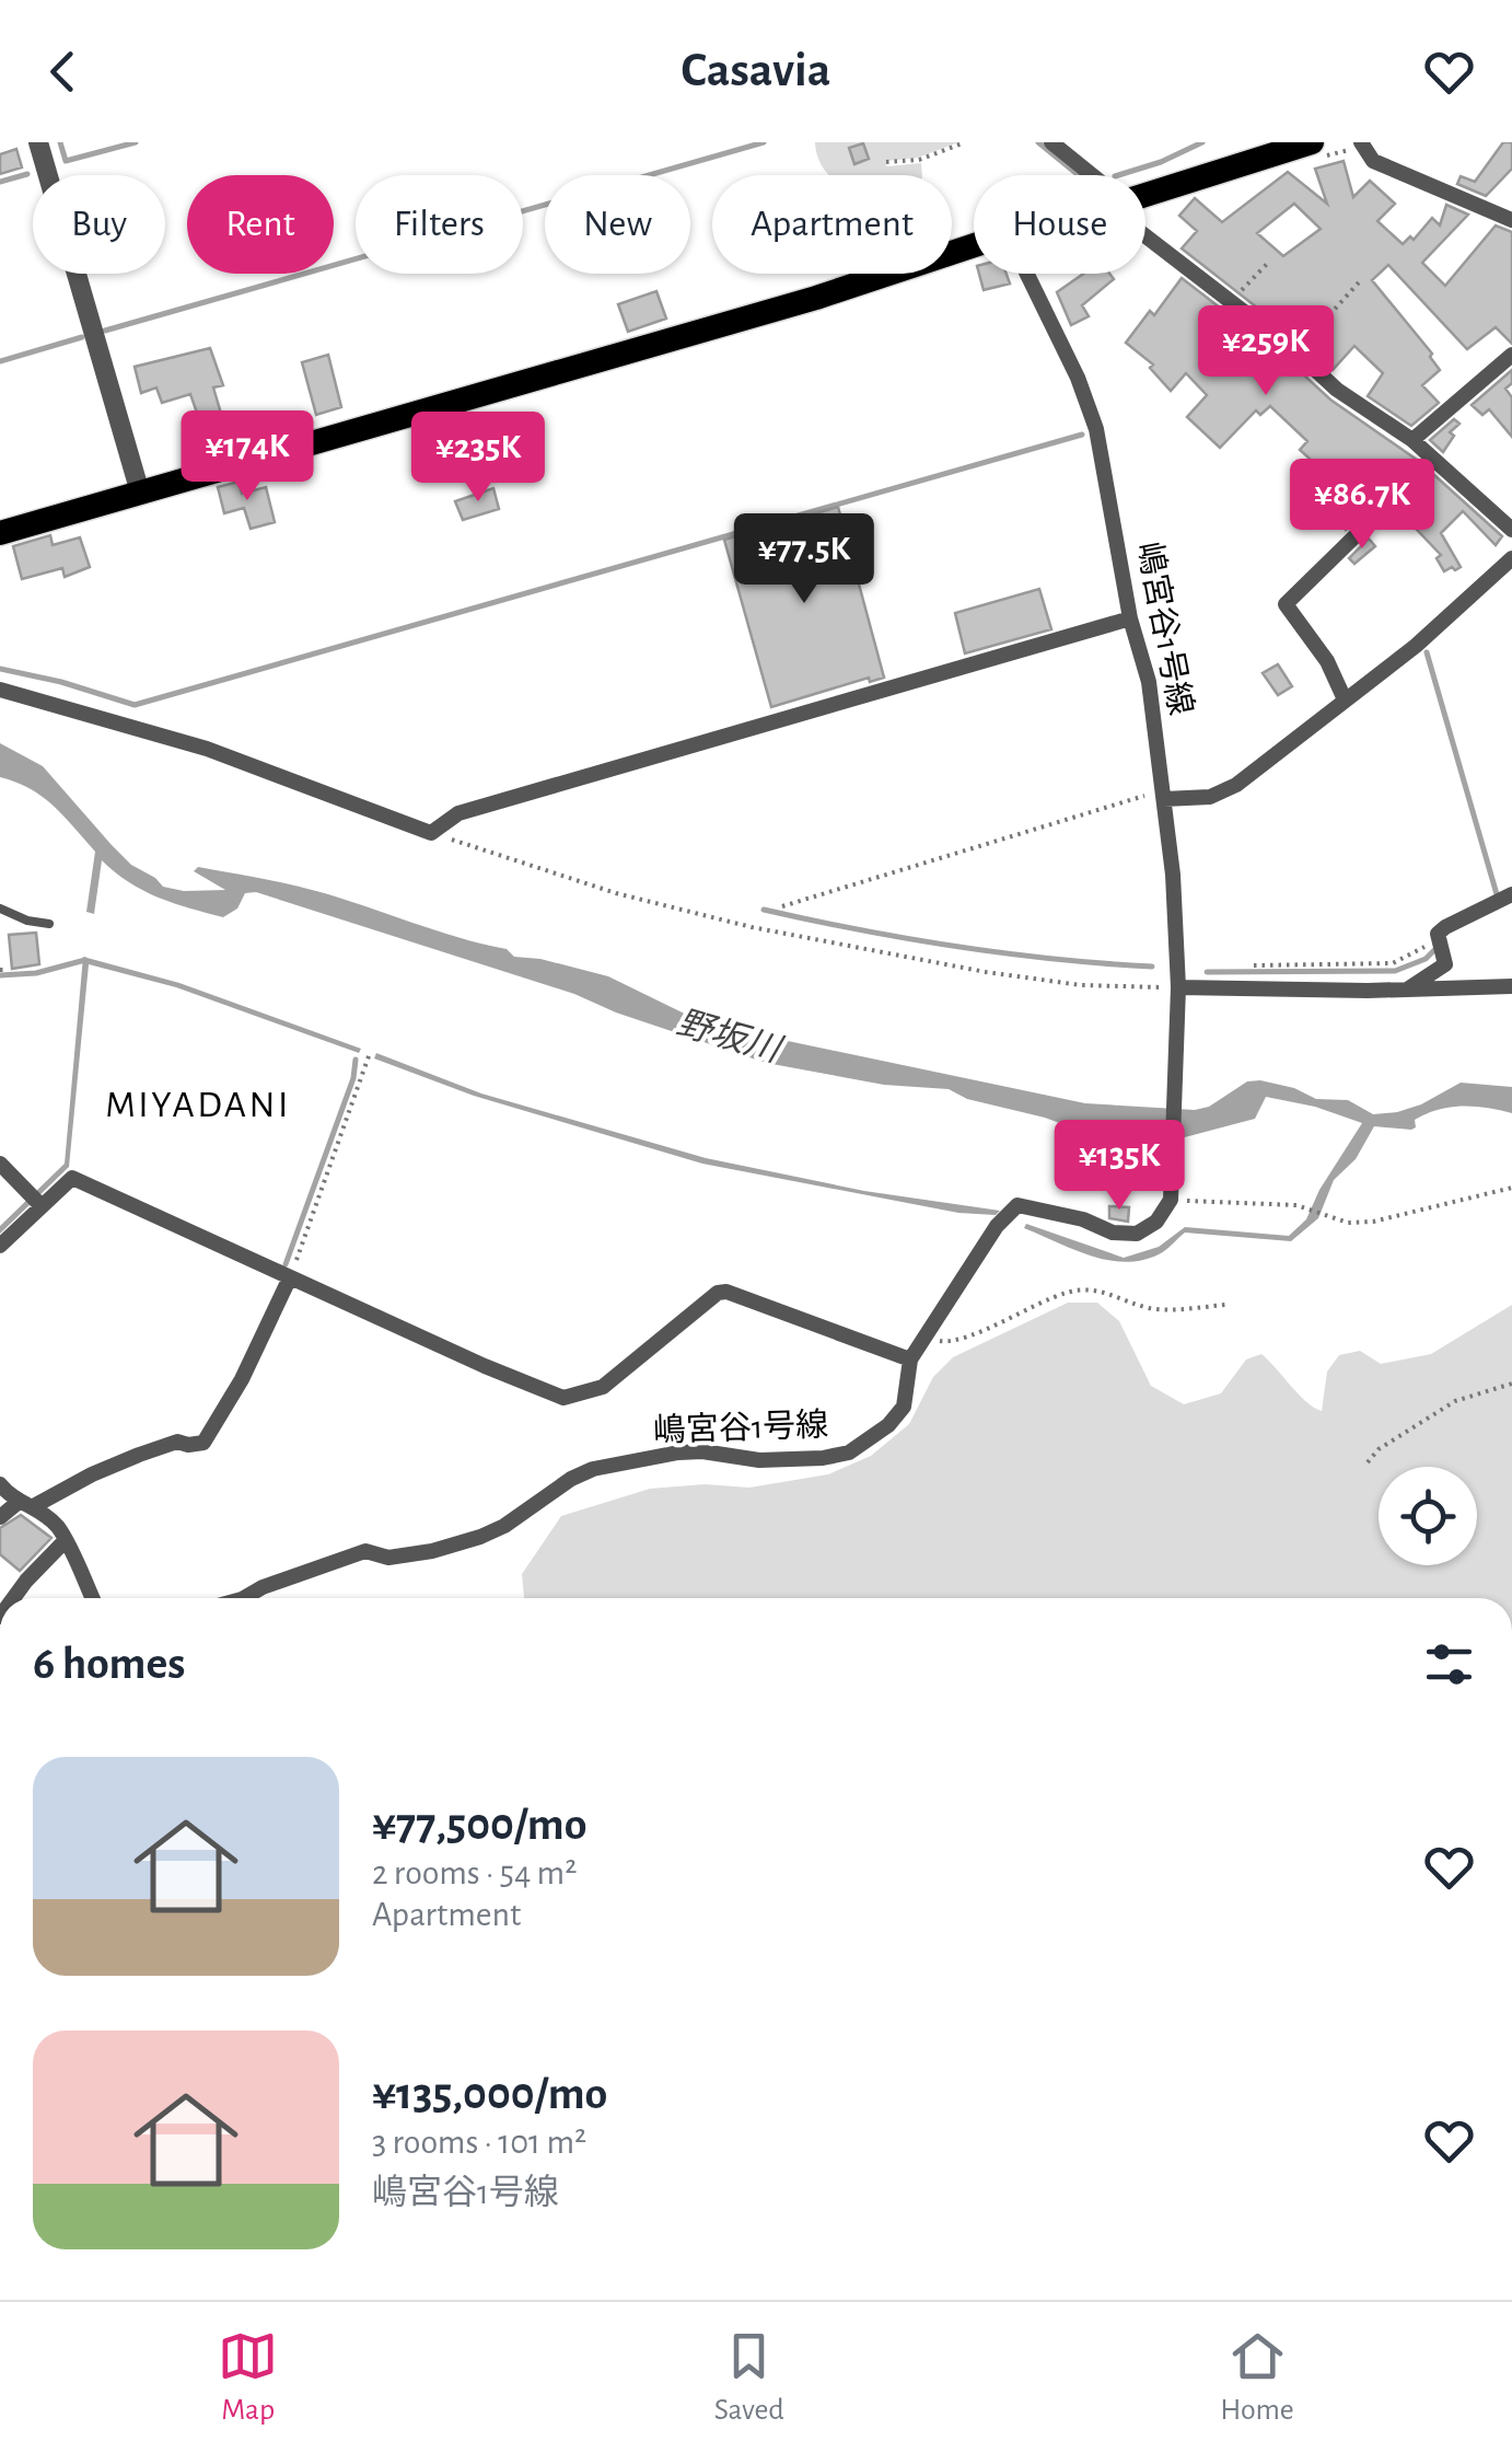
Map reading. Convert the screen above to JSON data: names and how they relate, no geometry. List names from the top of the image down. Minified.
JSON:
{"streets":{"street":["嶋宮谷1号線"]},"districts":["MIYADANI"],"water":["野坂川"],"page":{"header":"Casavia","chip":["Buy","Rent","Filters","New","Apartment","House"],"price":["¥259K","¥174K","¥235K","¥86.7K","¥77.5K","¥135K"],"heading":"6 homes","list":[{"name":"¥77,500/mo","note":"2 rooms · 54 m² · Apartment"},{"name":"¥135,000/mo","note":"3 rooms · 101 m² · 嶋宮谷1号線"}],"tabs":["Map","Saved","Home"]}}
